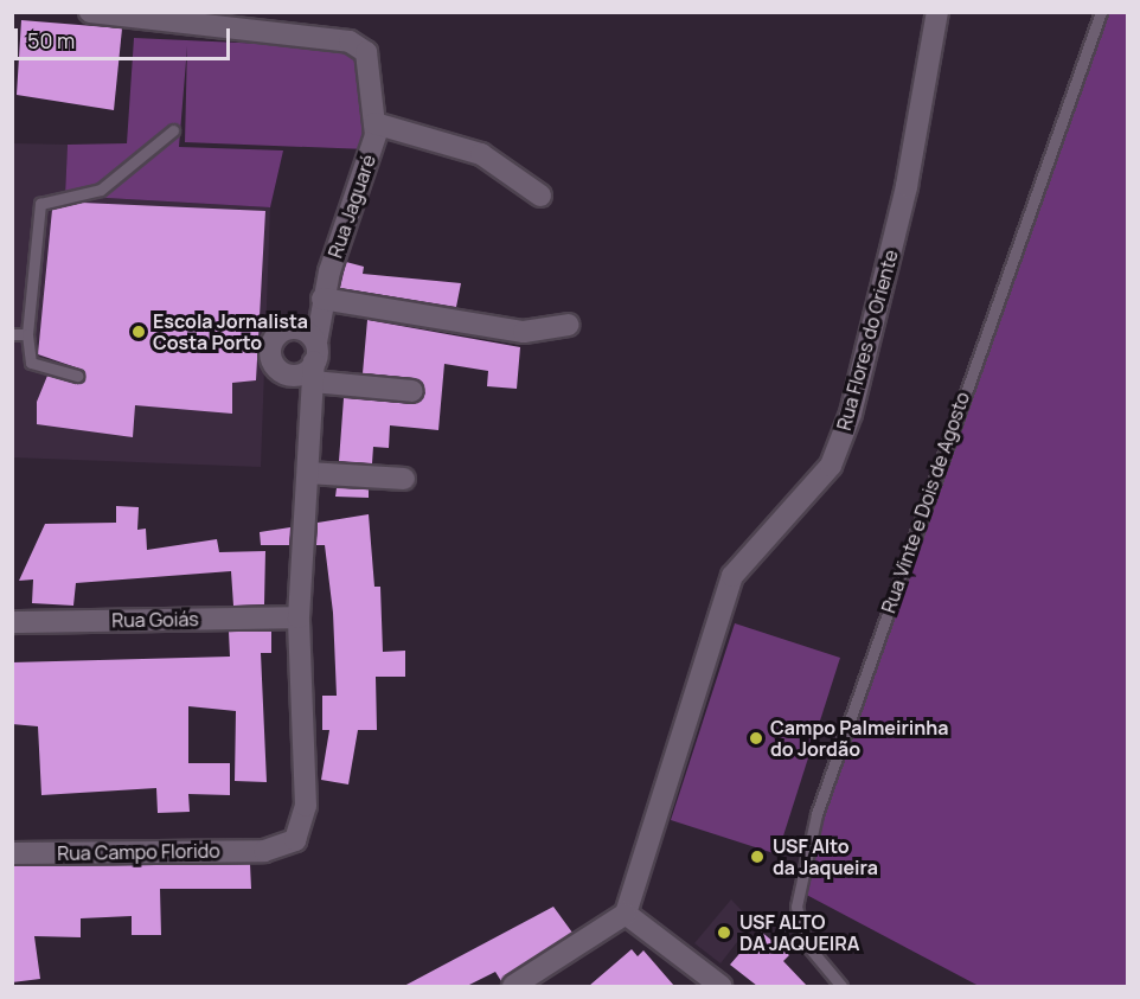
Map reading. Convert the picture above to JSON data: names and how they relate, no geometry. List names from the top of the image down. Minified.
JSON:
{"streets":{"street":["Rua Jaguaré","Rua Flores do Oriente","Rua Goiás","Rua Campo Florido"],"lane":["Rua Vinte e Dois de Agosto"]},"crossings":[["Rua Jaguaré","Rua Goiás"],["Rua Jaguaré","Rua Campo Florido"]],"places":["Escola Jornalista Costa Porto","Campo Palmeirinha do Jordão","USF Alto da Jaqueira","USF ALTO DA JAQUEIRA"],"scale_bar":"50 m"}
